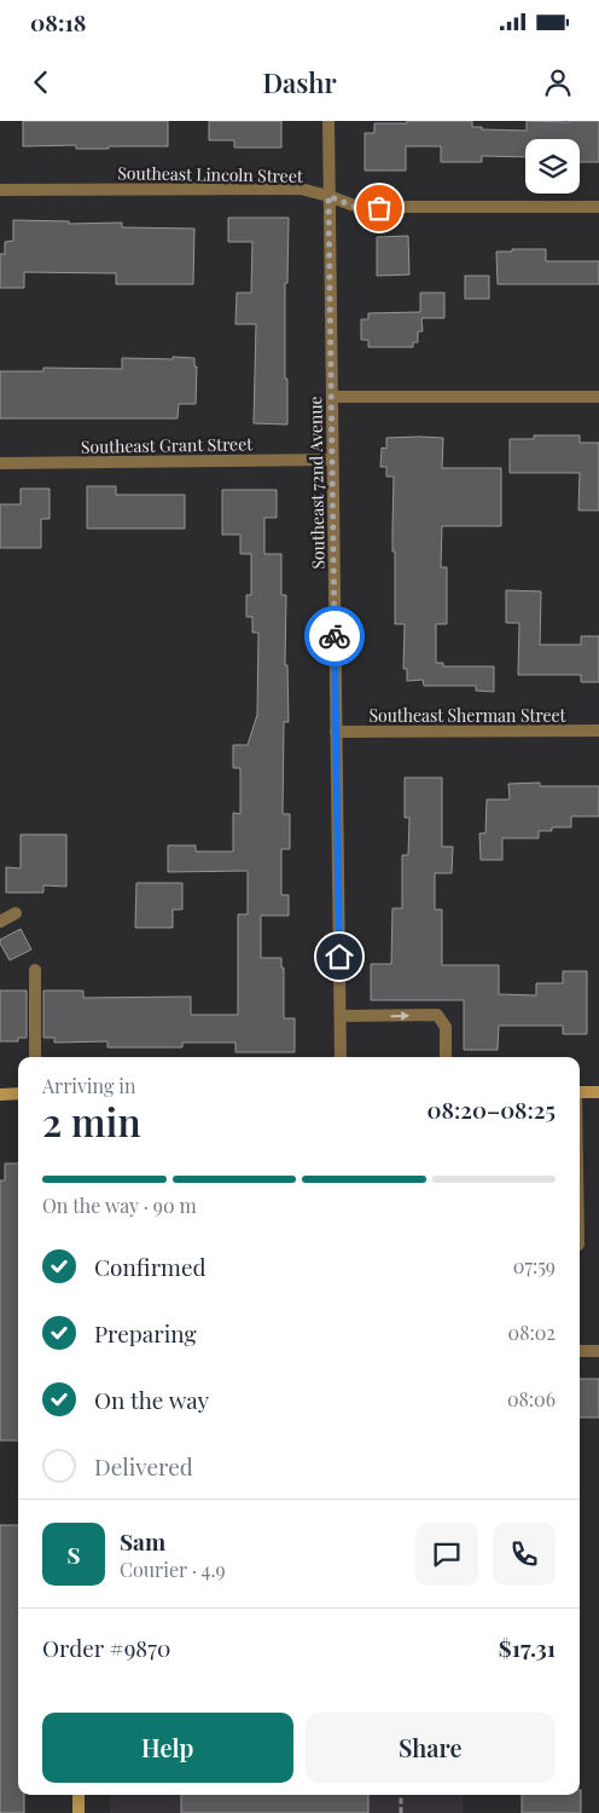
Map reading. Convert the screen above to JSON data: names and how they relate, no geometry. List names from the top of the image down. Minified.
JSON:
{"streets":{"street":["Southeast Lincoln Street","Southeast Grant Street","Southeast 72nd Avenue","Southeast Sherman Street"]},"crossings":[["Southeast Lincoln Street","Southeast 72nd Avenue"],["Southeast Grant Street","Southeast 72nd Avenue"],["Southeast 72nd Avenue","Southeast Sherman Street"]],"page":{"status":"08:18","header":"Dashr","heading":["2 min","Arriving in","08:20–08:25"],"panel":["Sam","Courier · 4.9","Order #9870","$17.31"],"bar":"On the way · 90 m","list":[["Confirmed","07:59"],["Preparing","08:02"],["On the way","08:06"],"Delivered"],"round":"S","buttons":["Help","Share"]}}
